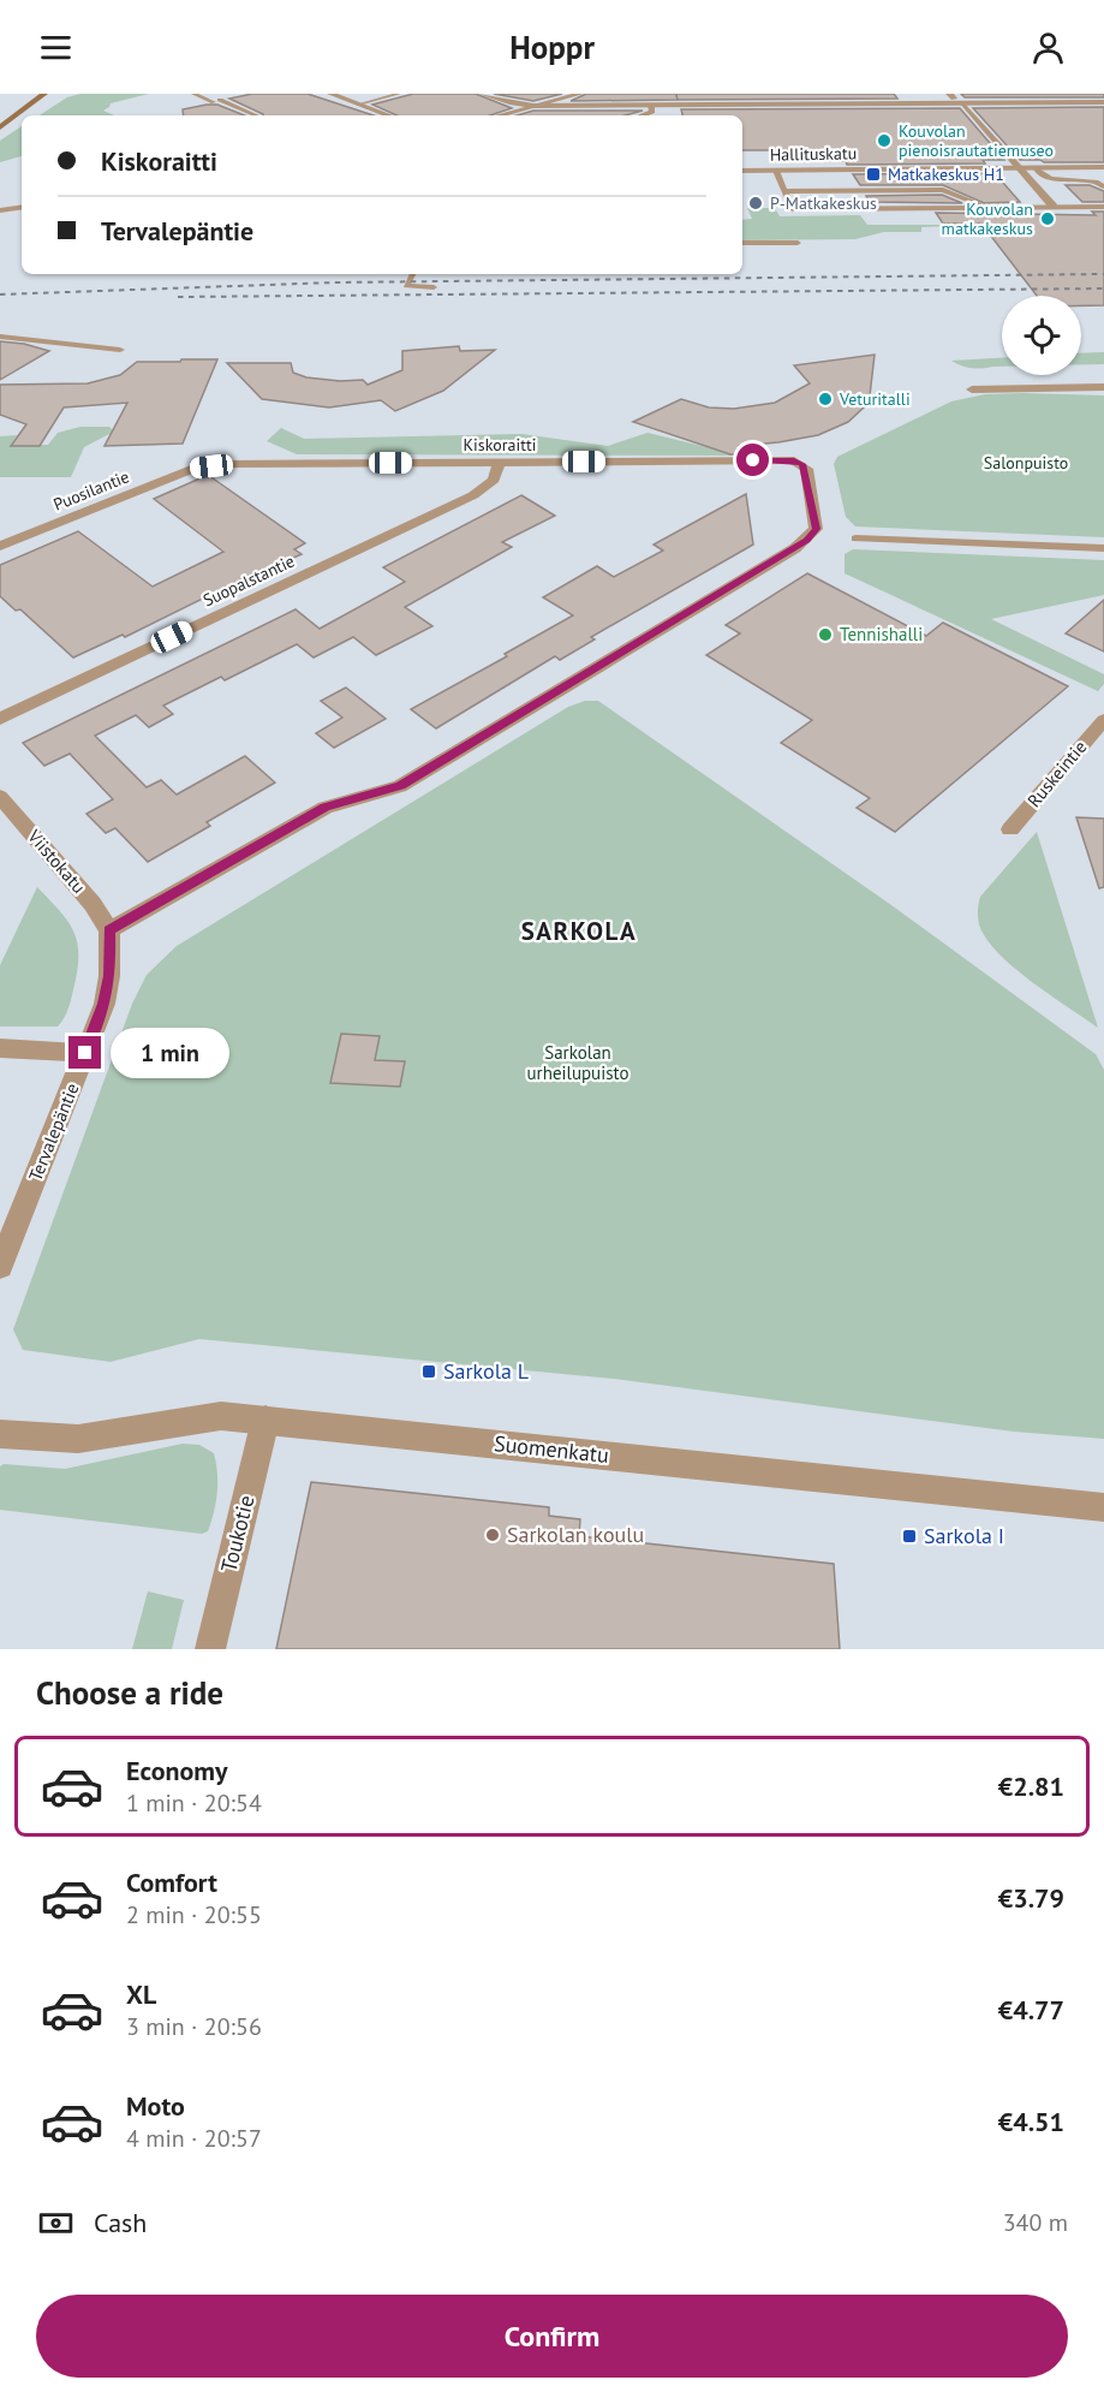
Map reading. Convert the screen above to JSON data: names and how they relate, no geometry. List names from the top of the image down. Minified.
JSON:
{"streets":{"street":["Hallituskatu","Kiskoraitti","Puosilantie","Suopalstantie","Ruskeintie","Viistokatu","Tervalepäntie","Suomenkatu","Toukotie"]},"crossings":[["Kiskoraitti","Puosilantie"],["Kiskoraitti","Suopalstantie"],["Kiskoraitti","Viistokatu"],["Kiskoraitti","Tervalepäntie"],["Viistokatu","Tervalepäntie"],["Suomenkatu","Toukotie"]],"districts":["SARKOLA"],"parks":["Salonpuisto","Sarkolan urheilupuisto"],"places":{"other":["Kouvolan pienoisrautatiemuseo","P-Matkakeskus","Kouvolan matkakeskus","Veturitalli","Tennishalli","Sarkolan koulu"],"transit":["Matkakeskus H1","Sarkola L","Sarkola I"]},"page":{"header":"Hoppr","banner":["Kiskoraitti","Tervalepäntie"],"bubble":"1 min","heading":"Choose a ride","list":[{"name":"Economy","note":"1 min · 20:54","value":"€2.81"},{"name":"Comfort","note":"2 min · 20:55","value":"€3.79"},{"name":"XL","note":"3 min · 20:56","value":"€4.77"},{"name":"Moto","note":"4 min · 20:57","value":"€4.51"}],"pay":["Cash","340 m"],"buttons":"Confirm"}}
